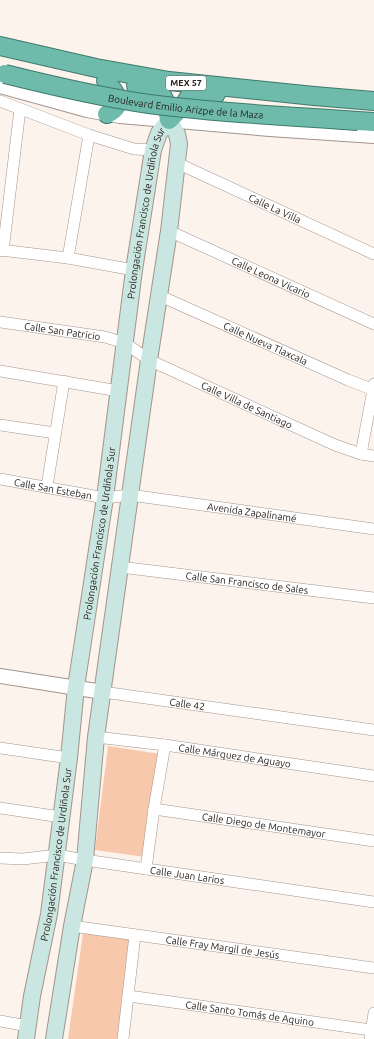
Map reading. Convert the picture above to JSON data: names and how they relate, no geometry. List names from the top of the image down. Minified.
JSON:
{"streets":{"highway":["MEX 57","Boulevard Emilio Arizpe de la Maza"],"main road":["Prolongación Francisco de Urdiñola Sur"],"street":["Calle La Villa","Calle Leona Vicario","Calle San Patricio","Calle Nueva Tlaxcala","Calle Villa de Santiago","Calle San Esteban","Avenida Zapalinamé","Calle San Francisco de Sales","Calle 42","Calle Márquez de Aguayo","Calle Diego de Montemayor","Calle Juan Larios","Calle Fray Margil de Jesús","Calle Santo Tomás de Aquino"]},"crossings":[["Calle La Villa","Prolongación Francisco de Urdiñola Sur"],["Prolongación Francisco de Urdiñola Sur","Calle Leona Vicario"],["Prolongación Francisco de Urdiñola Sur","Calle San Patricio"],["Prolongación Francisco de Urdiñola Sur","Calle Nueva Tlaxcala"],["Prolongación Francisco de Urdiñola Sur","Calle Villa de Santiago"],["Prolongación Francisco de Urdiñola Sur","Calle San Esteban"],["Prolongación Francisco de Urdiñola Sur","Avenida Zapalinamé"],["Prolongación Francisco de Urdiñola Sur","Calle San Francisco de Sales"],["Prolongación Francisco de Urdiñola Sur","Calle 42"],["Prolongación Francisco de Urdiñola Sur","Calle Márquez de Aguayo"],["Prolongación Francisco de Urdiñola Sur","Calle Juan Larios"],["Prolongación Francisco de Urdiñola Sur","Calle Fray Margil de Jesús"],["Calle San Patricio","Calle Villa de Santiago"],["Calle San Esteban","Avenida Zapalinamé"]]}
